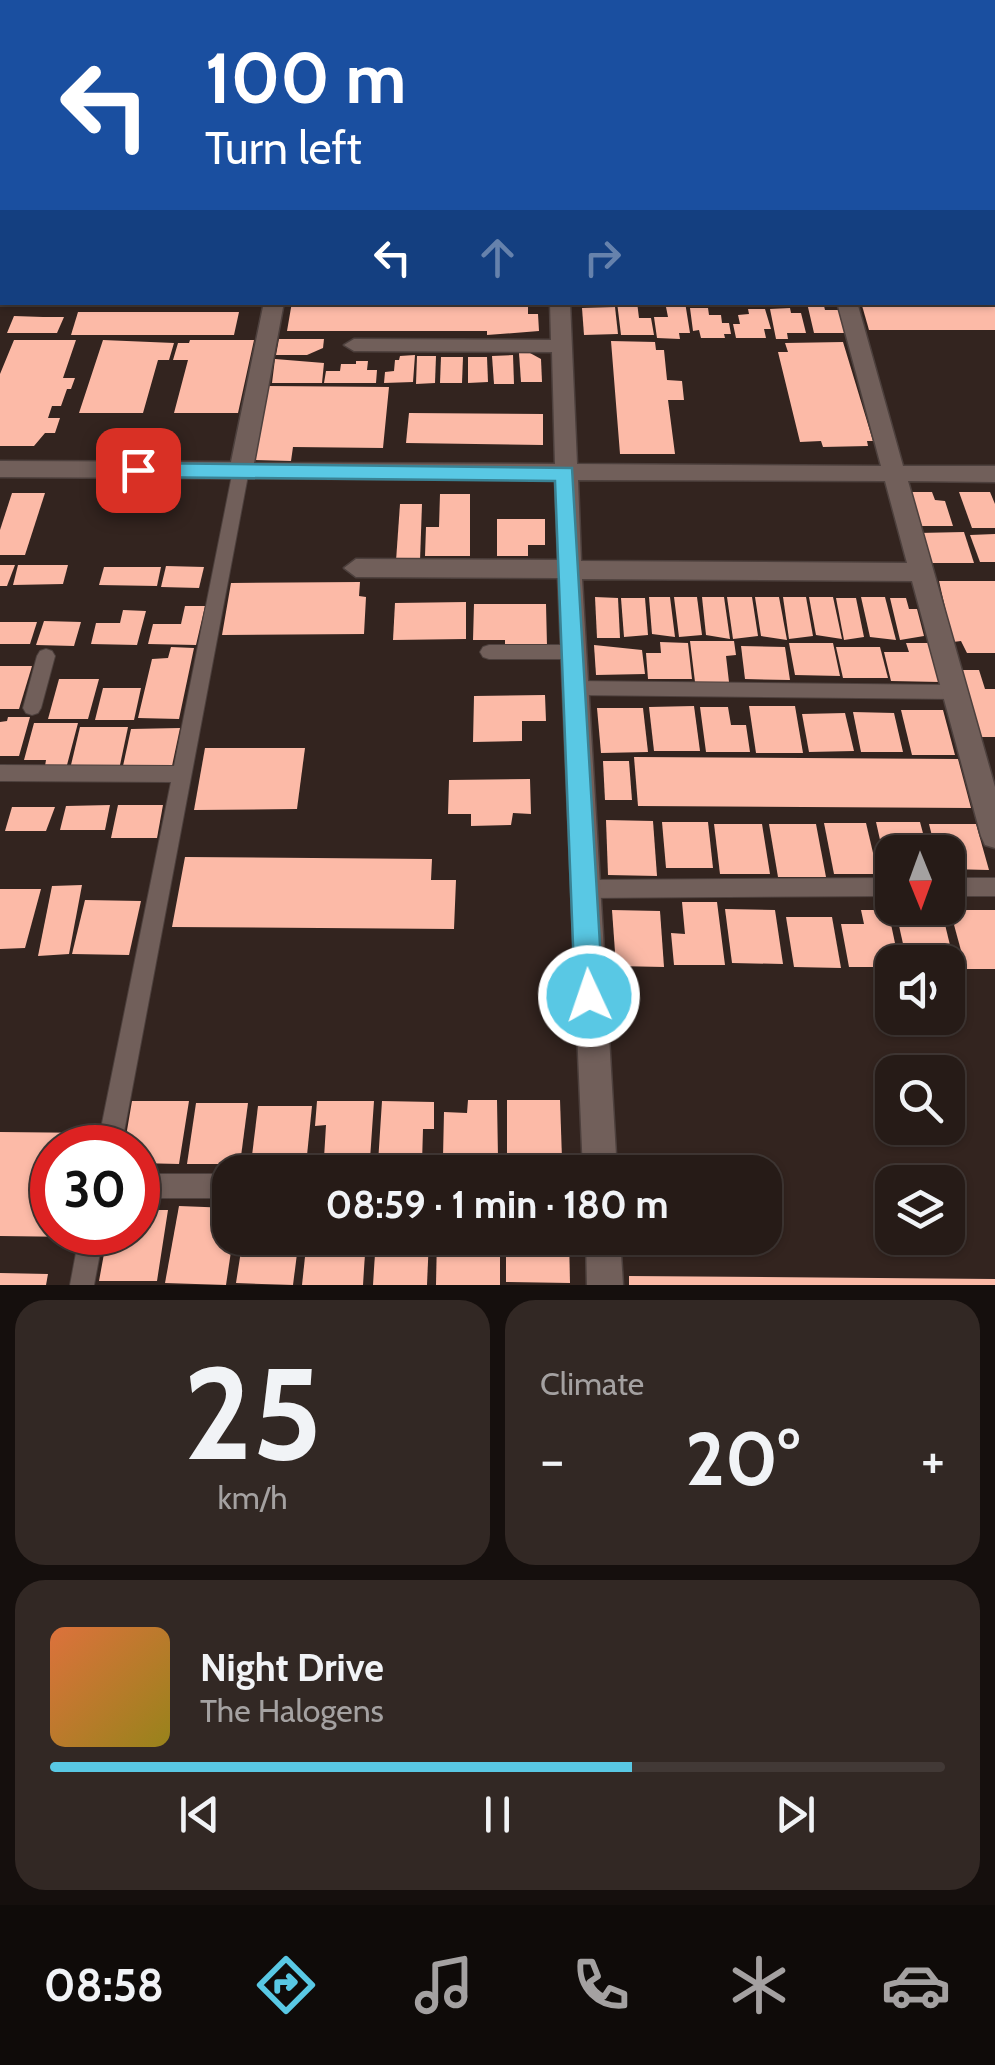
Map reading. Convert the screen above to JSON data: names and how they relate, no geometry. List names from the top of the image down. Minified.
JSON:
{"north":"bottom","page":{"turn":["100 m","Turn left"],"limit":"30","trip":"08:59 · 1 min · 180 m","tile":[["25","km/h"],"Climate"],"heat":["−","20°","+"],"song":["Night Drive","The Halogens"],"tabs":"08:58"}}
